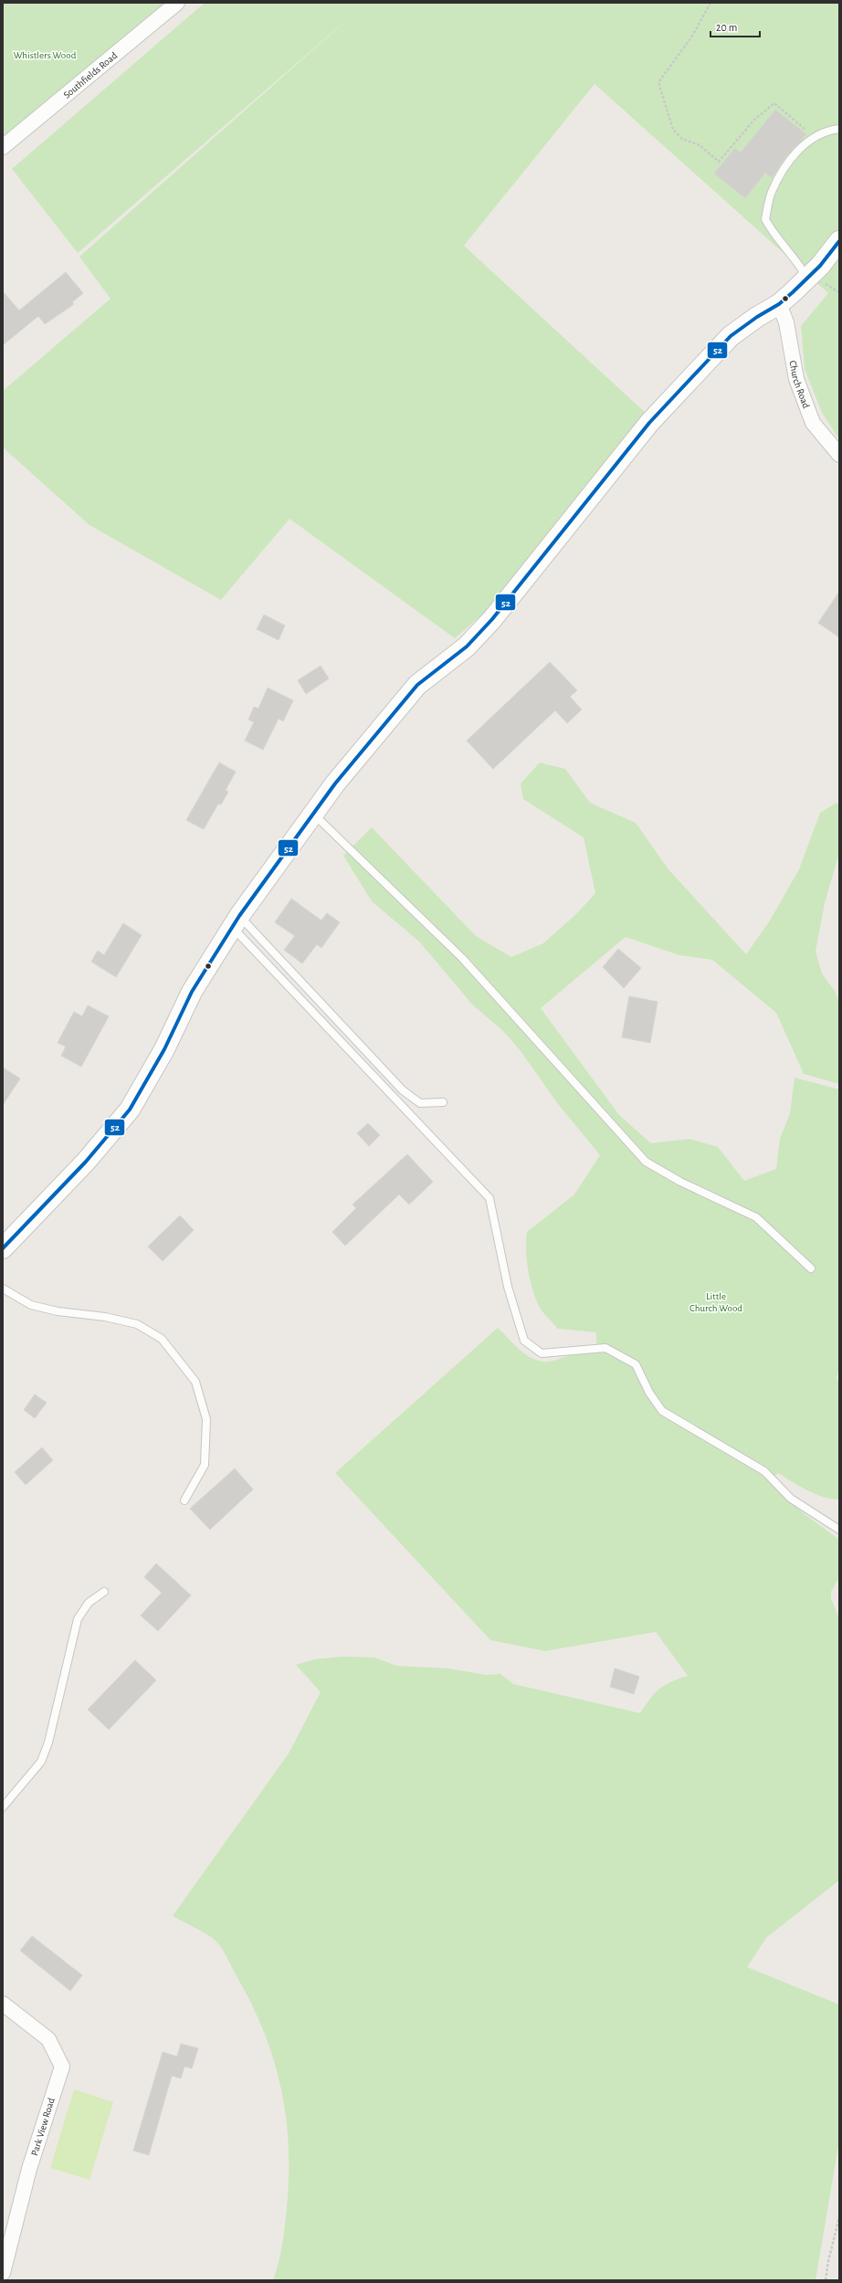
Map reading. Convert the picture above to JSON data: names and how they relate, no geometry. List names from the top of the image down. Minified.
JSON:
{"streets":{"street":["Southfields Road","Church Road","Park View Road"]},"parks":["Whistlers Wood","Little Church Wood"],"lines":["transit line 52"],"scale_bar":"20 m"}
